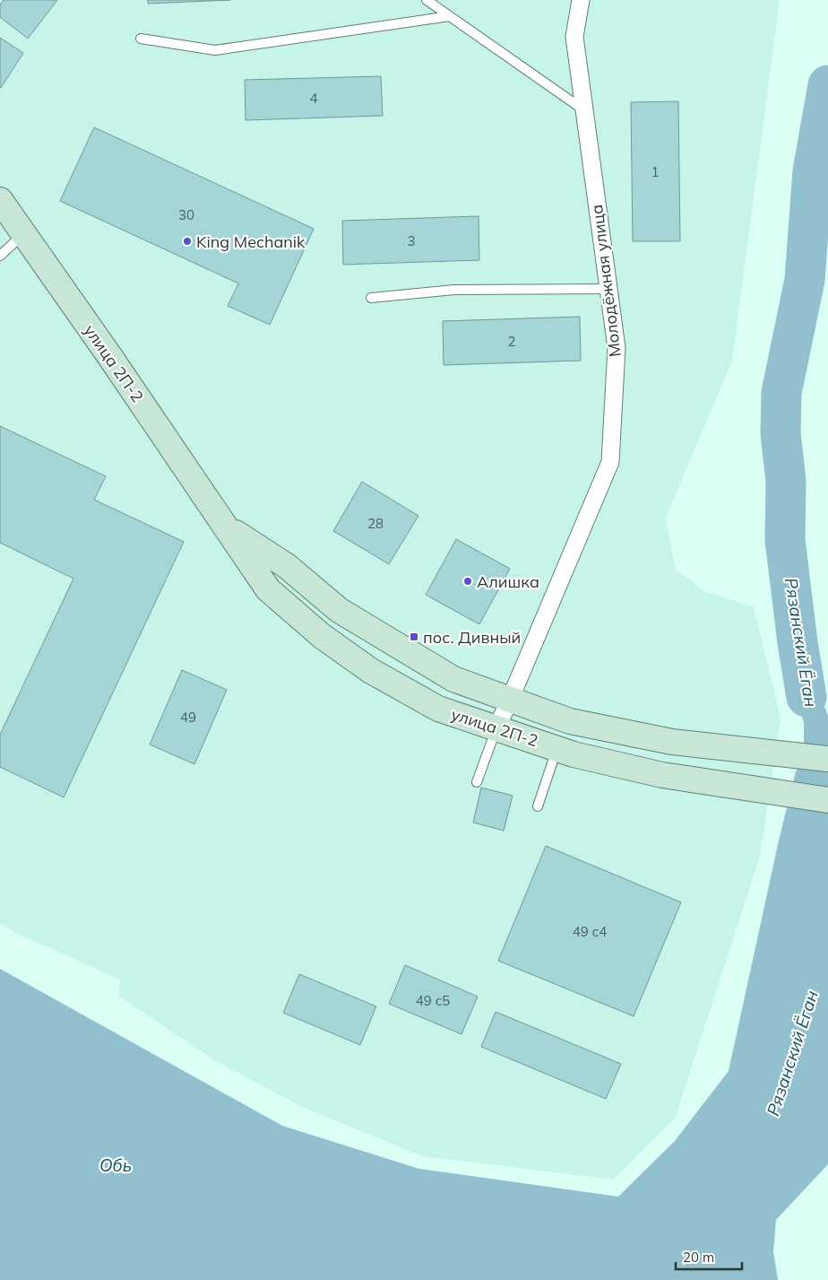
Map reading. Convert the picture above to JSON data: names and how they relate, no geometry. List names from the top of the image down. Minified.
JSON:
{"streets":{"main road":["улица 2П-2"],"street":["Молодёжная улица"]},"crossings":[["Молодёжная улица","улица 2П-2"]],"water":["Рязанский Ёган","Обь"],"places":{"other":["King Mechanik","Алишка"],"transit":["пос. Дивный"]},"house_numbers":["4","1","30","3","2","28","49","49 с4","49 с5"],"scale_bar":"20 m"}
